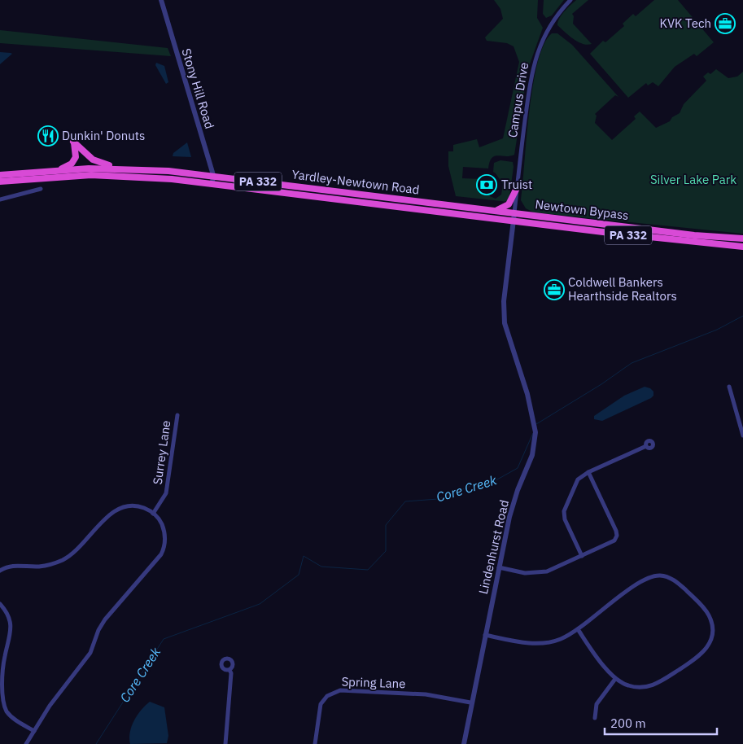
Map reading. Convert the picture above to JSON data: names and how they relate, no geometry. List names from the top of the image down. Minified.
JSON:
{"streets":{"highway":["PA 332","Yardley-Newtown Road","Newtown Bypass"],"street":["Stony Hill Road","Campus Drive","Surrey Lane","Lindenhurst Road","Spring Lane"]},"crossings":[["Stony Hill Road","Yardley-Newtown Road"],["Campus Drive","Yardley-Newtown Road"],["Campus Drive","Newtown Bypass"],["Campus Drive","Lindenhurst Road"],["Yardley-Newtown Road","Newtown Bypass"],["Yardley-Newtown Road","Lindenhurst Road"],["Newtown Bypass","Lindenhurst Road"],["Lindenhurst Road","Spring Lane"]],"water":["Core Creek"],"parks":["Silver Lake Park"],"places":{"office":["KVK Tech","Coldwell Bankers Hearthside Realtors"],"restaurant":["Dunkin' Donuts"],"bank":["Truist"]},"scale_bar":"200 m"}
